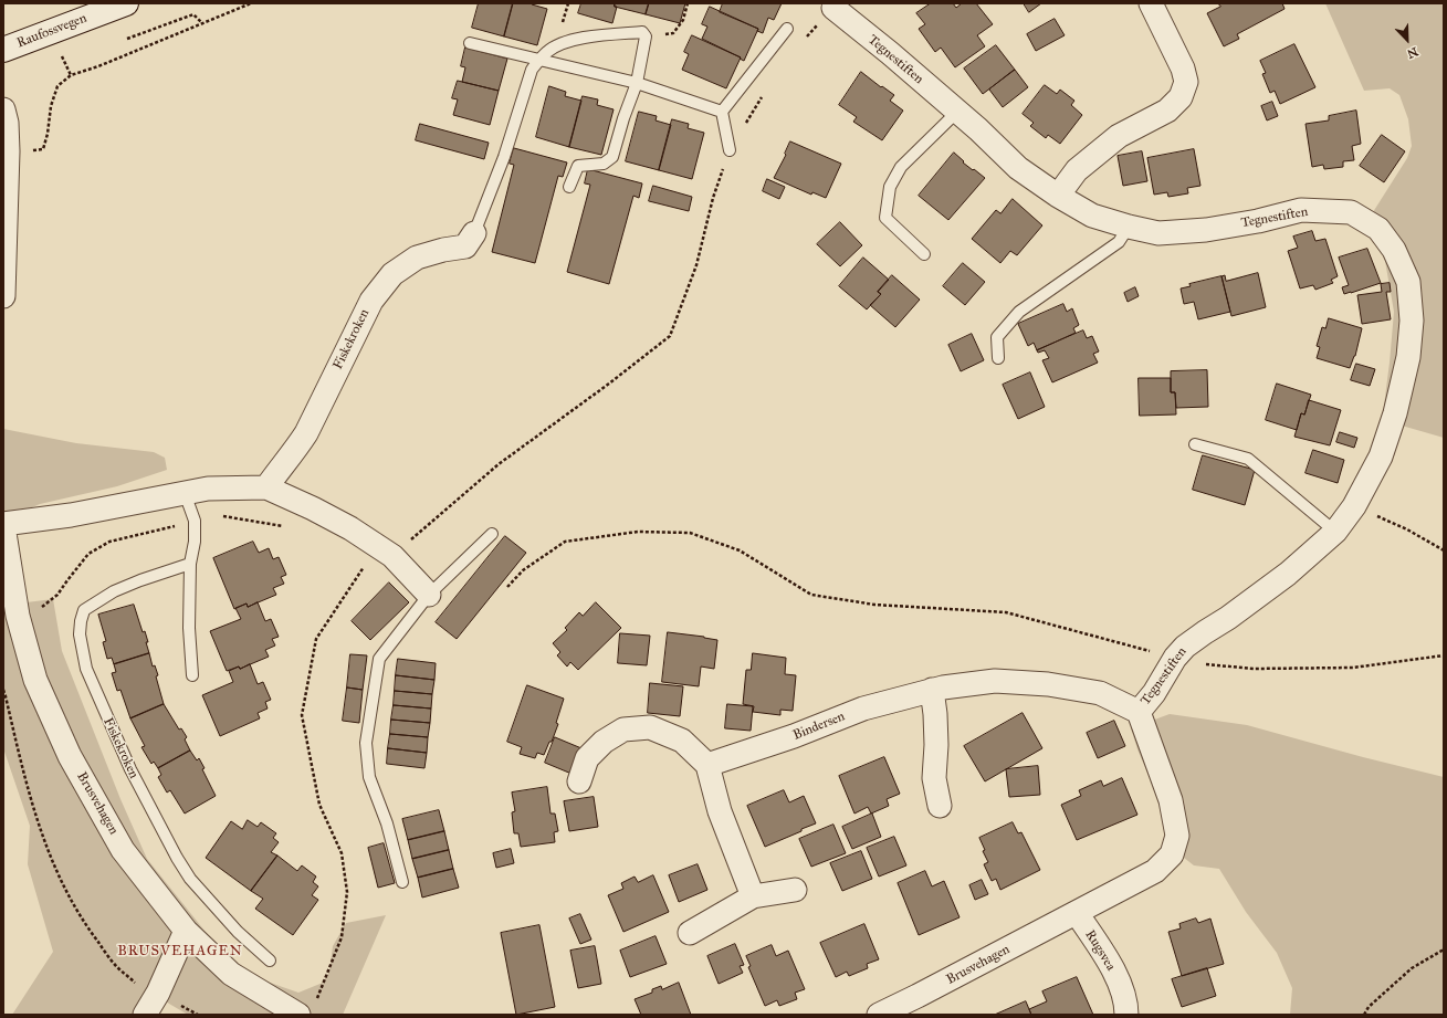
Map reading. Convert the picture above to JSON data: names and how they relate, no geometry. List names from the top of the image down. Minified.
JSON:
{"streets":{"main road":["Raufossvegen"],"street":["Tegnestiften","Fiskekroken","Bindersen","Brusvehagen","Rugsvea"]},"crossings":[["Tegnestiften","Bindersen"],["Tegnestiften","Brusvehagen"],["Tegnestiften","Rugsvea"],["Brusvehagen","Rugsvea"]],"districts":["BRUSVEHAGEN"],"north":"bottom right"}
